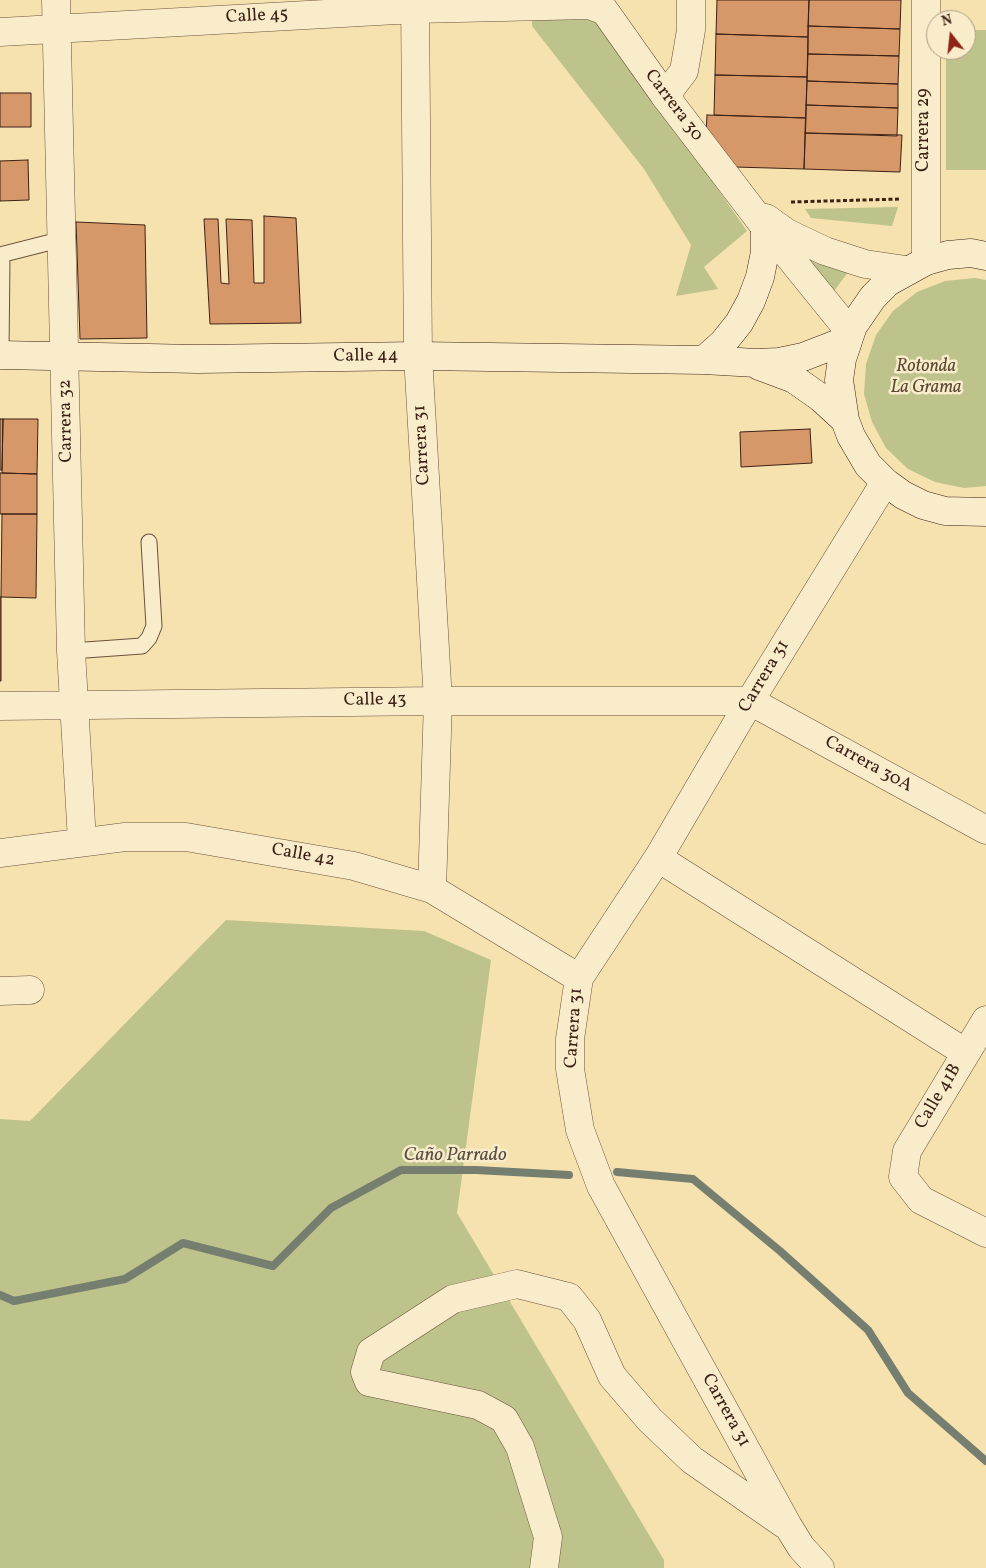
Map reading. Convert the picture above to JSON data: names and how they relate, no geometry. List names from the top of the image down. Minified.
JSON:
{"streets":{"street":["Calle 45","Carrera 30","Carrera 29","Calle 44","Carrera 32","Carrera 31","Calle 43","Carrera 30A","Calle 42","Calle 41B"]},"crossings":[["Calle 45","Carrera 30"],["Calle 45","Carrera 32"],["Calle 45","Carrera 31"],["Carrera 30","Carrera 29"],["Carrera 30","Calle 44"],["Calle 44","Carrera 32"],["Calle 44","Carrera 31"],["Carrera 32","Calle 43"],["Carrera 32","Calle 42"],["Carrera 31","Calle 43"],["Carrera 31","Carrera 30A"],["Carrera 31","Calle 42"],["Calle 43","Carrera 30A"]],"water":["Caño Parrado"],"parks":["Rotonda La Grama"],"north":"top"}
